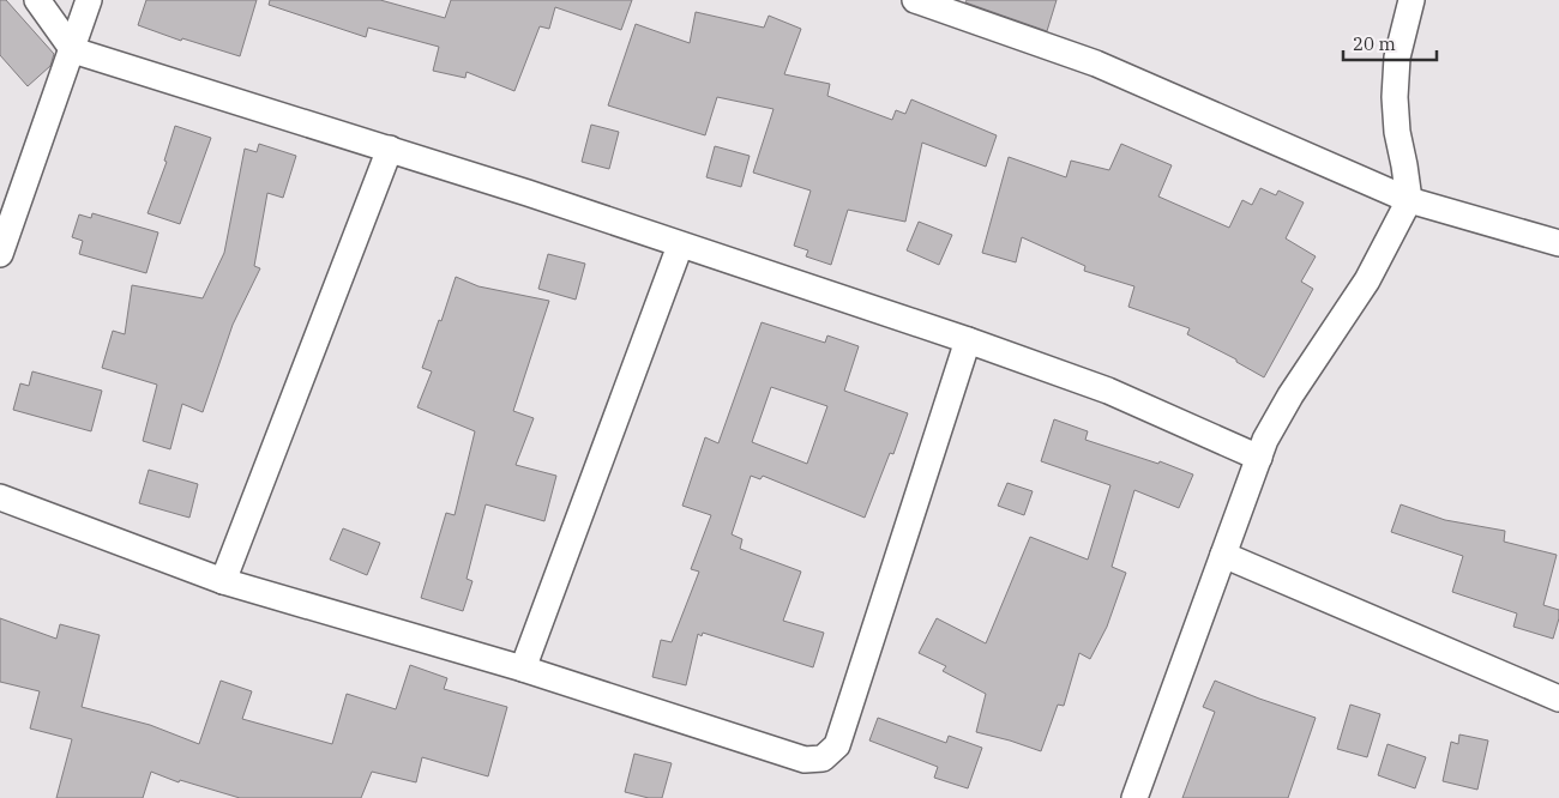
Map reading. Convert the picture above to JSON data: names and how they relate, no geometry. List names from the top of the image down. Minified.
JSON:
{"scale_bar":"20 m"}
